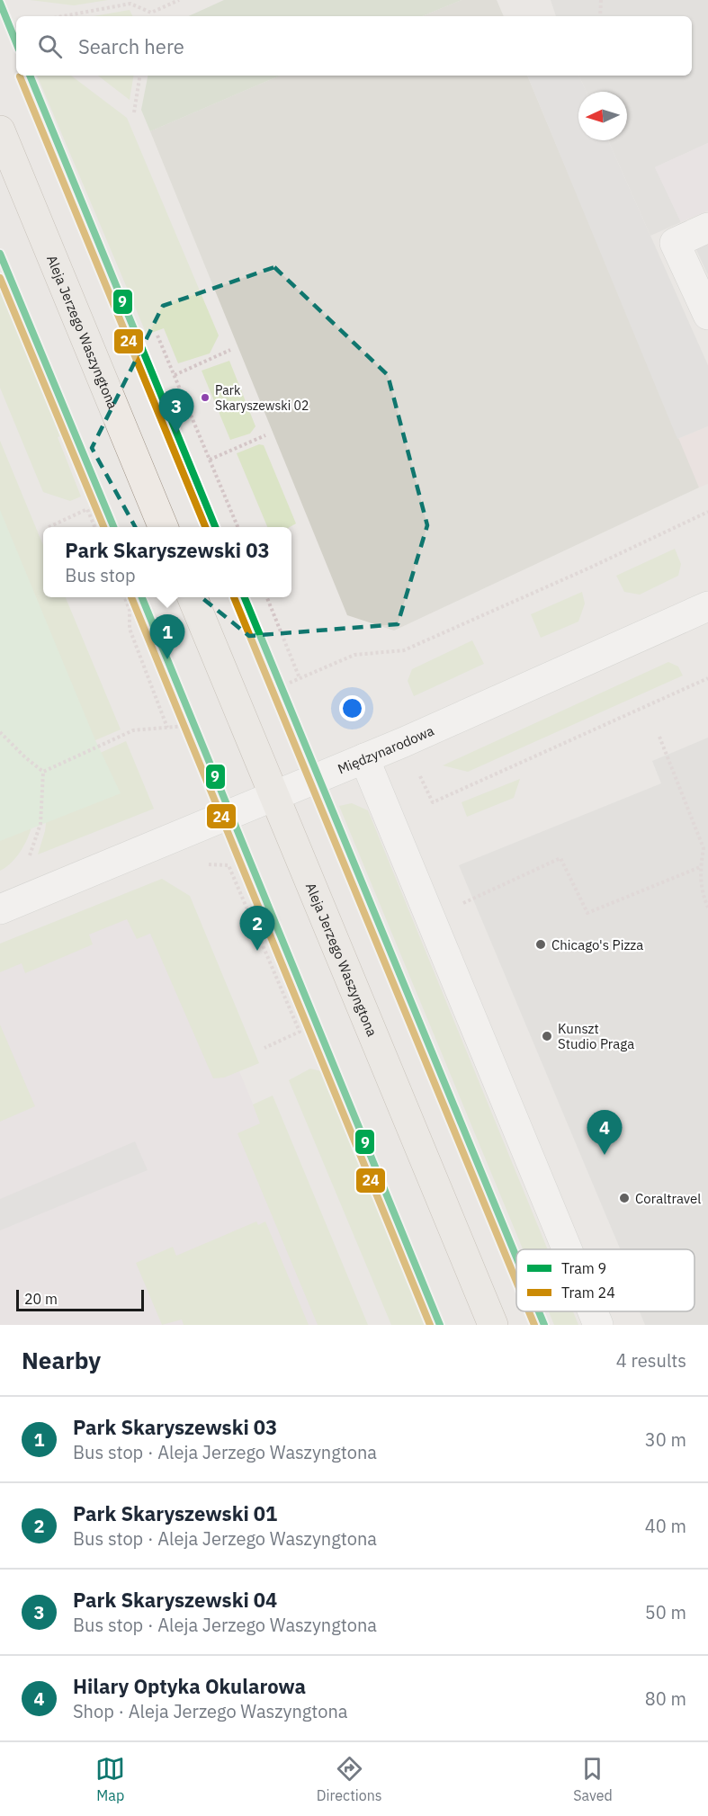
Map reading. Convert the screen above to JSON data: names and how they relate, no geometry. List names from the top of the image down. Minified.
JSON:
{"streets":{"main road":["Aleja Jerzego Waszyngtona"],"street":["Międzynarodowa"]},"crossings":[["Aleja Jerzego Waszyngtona","Międzynarodowa"]],"places":["Park Skaryszewski 02","Chicago's Pizza","Kunszt Studio Praga","Coraltravel"],"lines":["tram line 9","tram line 24"],"legend":["Tram 9","Tram 24"],"scale_bar":"20 m","north":"left","page":{"search":"Search here","pins":["3","1","2","4"],"popup":["Park Skaryszewski 03","Bus stop"],"scale":"20 m","heading":["Nearby","4 results"],"list":[{"mark":"1","name":"Park Skaryszewski 03","note":"Bus stop · Aleja Jerzego Waszyngtona","value":"30 m"},{"mark":"2","name":"Park Skaryszewski 01","note":"Bus stop · Aleja Jerzego Waszyngtona","value":"40 m"},{"mark":"3","name":"Park Skaryszewski 04","note":"Bus stop · Aleja Jerzego Waszyngtona","value":"50 m"},{"mark":"4","name":"Hilary Optyka Okularowa","note":"Shop · Aleja Jerzego Waszyngtona","value":"80 m"}],"nav":["Map","Directions","Saved"]}}
